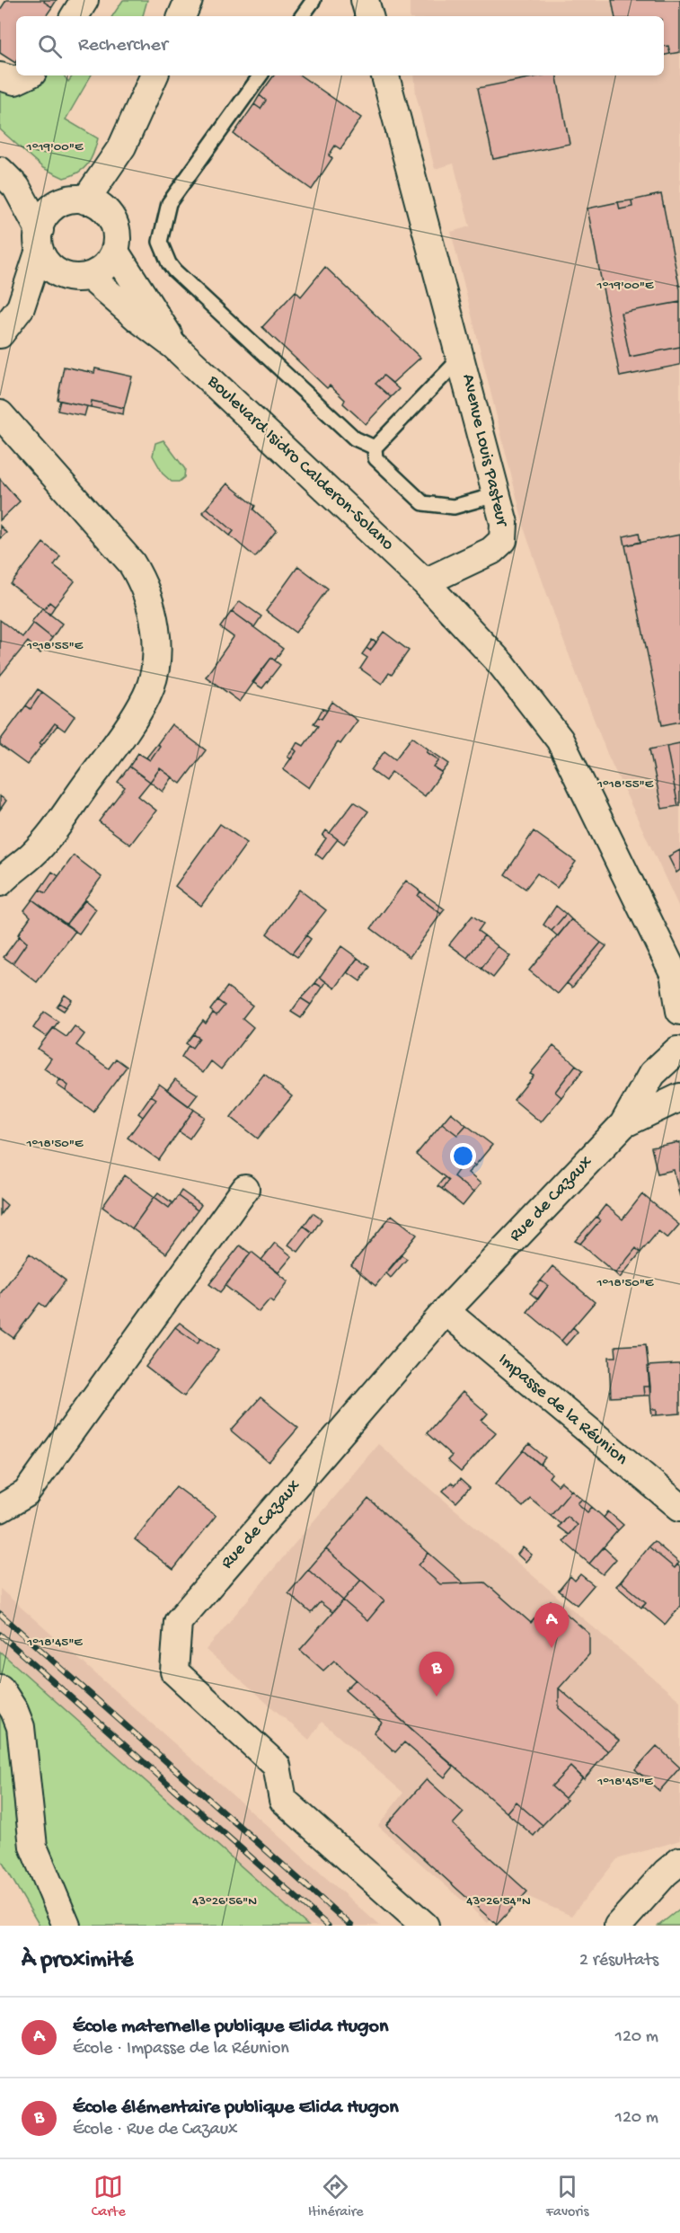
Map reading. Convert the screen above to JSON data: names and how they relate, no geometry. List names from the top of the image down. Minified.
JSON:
{"streets":{"street":["Avenue Louis Pasteur","Boulevard Isidro Calderon-Solano","Rue de Cazaux","Impasse de la Réunion"]},"crossings":[["Avenue Louis Pasteur","Boulevard Isidro Calderon-Solano"],["Rue de Cazaux","Impasse de la Réunion"]],"page":{"search":"Rechercher","pins":["A","B"],"heading":["À proximité","2 résultats"],"list":[{"mark":"A","name":"École maternelle publique Elida Hugon","note":"École · Impasse de la Réunion","value":"120 m"},{"mark":"B","name":"École élémentaire publique Elida Hugon","note":"École · Rue de Cazaux","value":"120 m"}],"nav":["Carte","Itinéraire","Favoris"]},"coordinates":["1°19'00\"E","1°18'55\"E","1°18'50\"E","1°18'45\"E","43°26'56\"N","43°26'54\"N"]}
